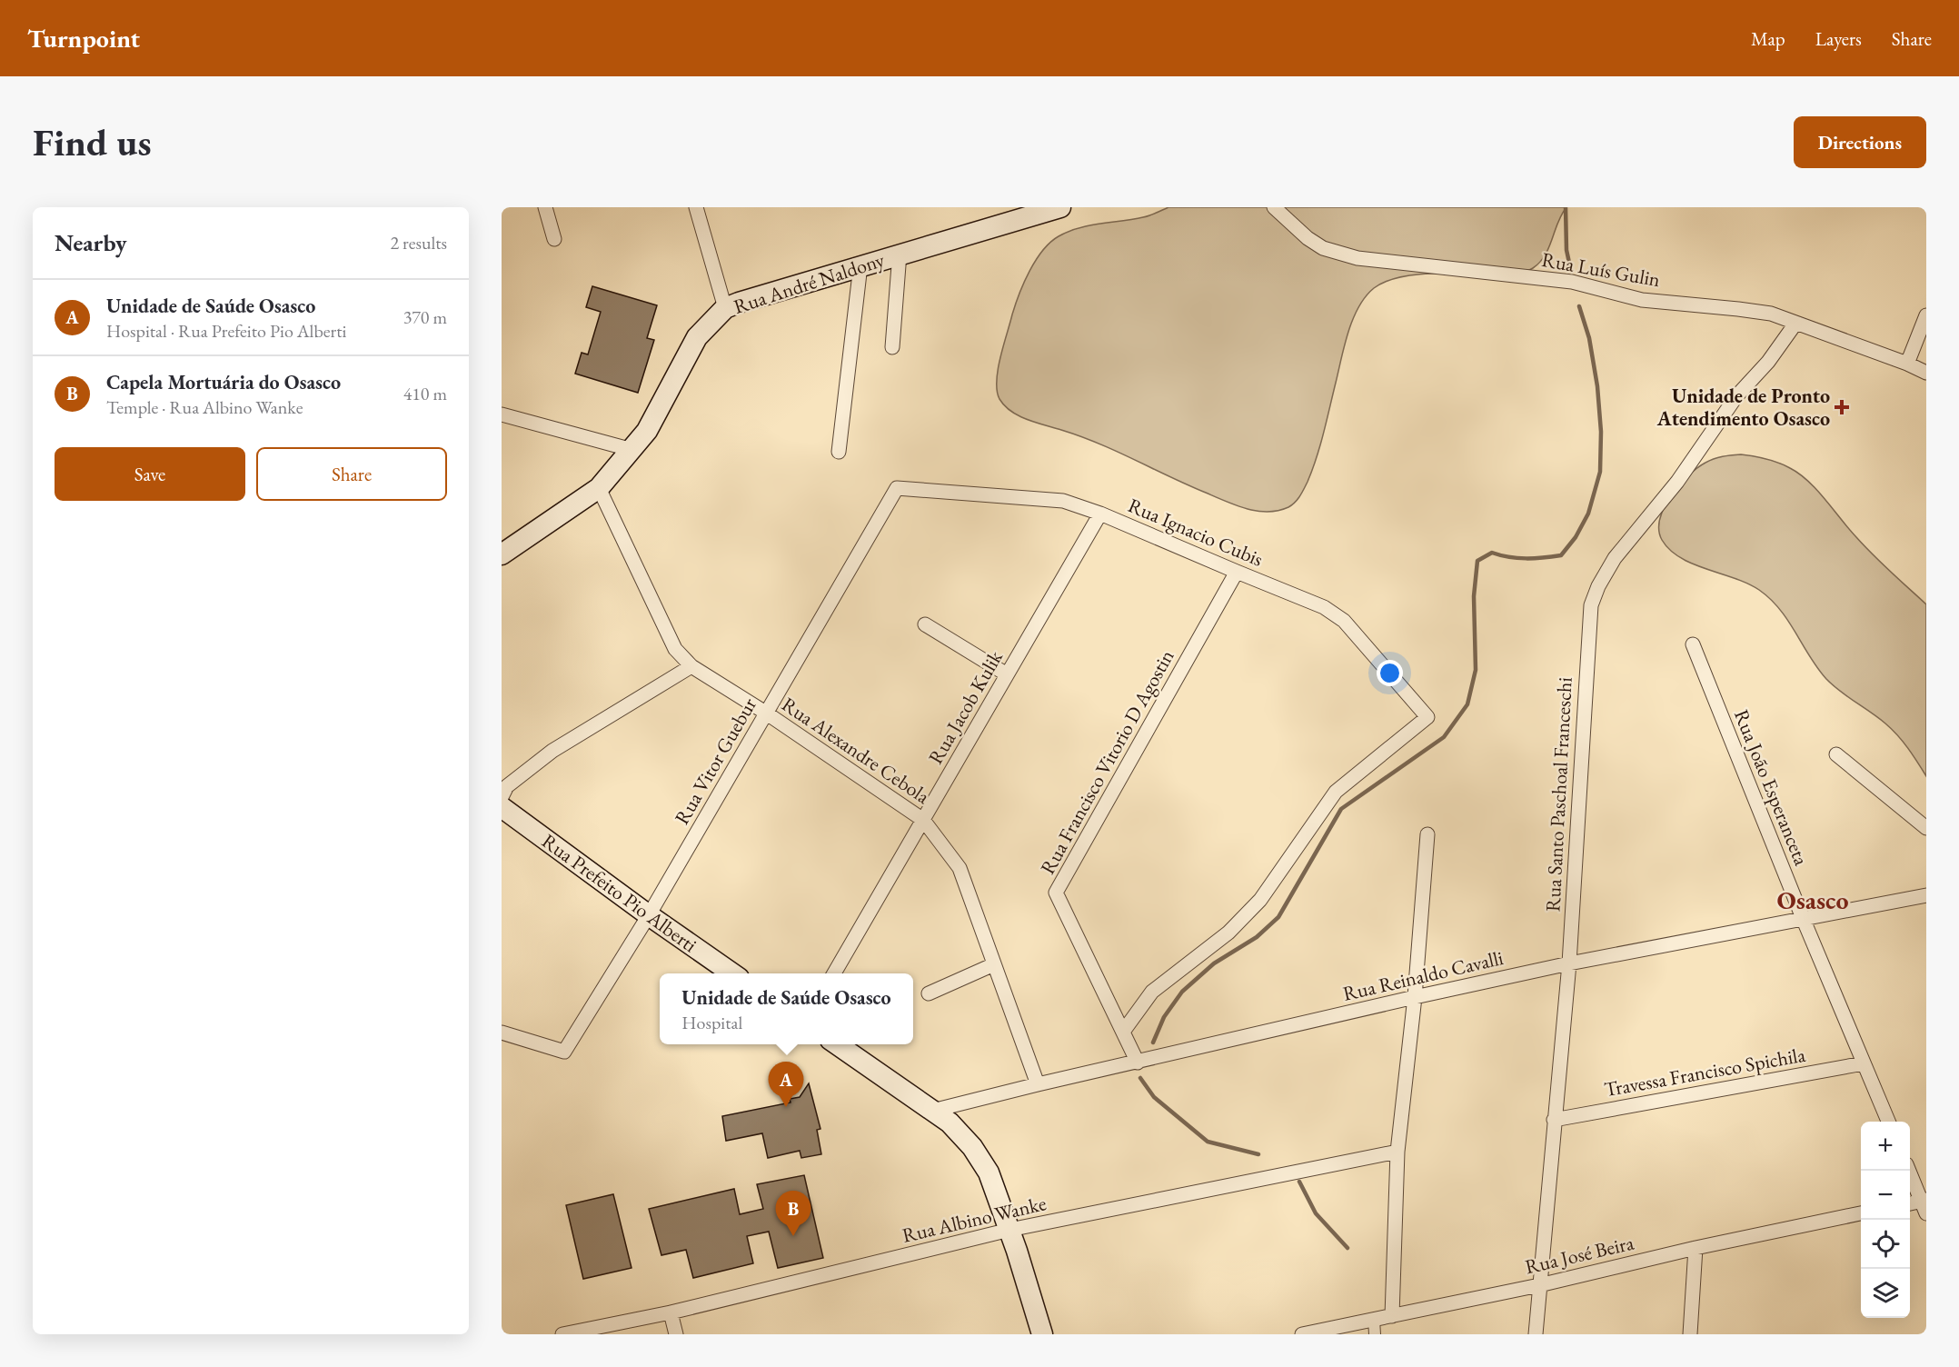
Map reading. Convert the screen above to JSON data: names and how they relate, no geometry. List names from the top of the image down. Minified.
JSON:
{"streets":{"main road":["Rua André Naldony","Rua Prefeito Pio Alberti"],"street":["Rua Luís Gulin","Rua Ignacio Cubis","Rua Jacob Kulik","Rua Alexandre Cebola","Rua Vitor Guebur","Rua Francisco Vitorio D Agostin","Rua João Esperanceta","Rua Santo Paschoal Franceschi","Rua Reinaldo Cavalli","Travessa Francisco Spichila","Rua Albino Wanke","Rua José Beira"]},"crossings":[["Rua Luís Gulin","Rua Santo Paschoal Franceschi"],["Rua André Naldony","Rua Alexandre Cebola"],["Rua Ignacio Cubis","Rua Jacob Kulik"],["Rua Ignacio Cubis","Rua Vitor Guebur"],["Rua Ignacio Cubis","Rua Francisco Vitorio D Agostin"],["Rua Jacob Kulik","Rua Alexandre Cebola"],["Rua Alexandre Cebola","Rua Vitor Guebur"],["Rua Alexandre Cebola","Rua Reinaldo Cavalli"],["Rua Vitor Guebur","Rua Prefeito Pio Alberti"],["Rua Francisco Vitorio D Agostin","Rua Reinaldo Cavalli"],["Rua João Esperanceta","Rua Reinaldo Cavalli"],["Rua João Esperanceta","Travessa Francisco Spichila"],["Rua Santo Paschoal Franceschi","Rua Reinaldo Cavalli"],["Rua Santo Paschoal Franceschi","Travessa Francisco Spichila"],["Rua Santo Paschoal Franceschi","Rua José Beira"]],"districts":["Osasco"],"places":{"health":["Unidade de Pronto Atendimento Osasco"]},"page":{"header":"Turnpoint","nav":["Map","Layers","Share"],"buttons":["Directions",["Save","Share"]],"title":"Find us","heading":["Nearby","2 results"],"list":[{"mark":"A","name":"Unidade de Saúde Osasco","note":"Hospital · Rua Prefeito Pio Alberti","value":"370 m"},{"mark":"B","name":"Capela Mortuária do Osasco","note":"Temple · Rua Albino Wanke","value":"410 m"}],"popup":["Unidade de Saúde Osasco","Hospital"],"pins":["A","B"],"map_buttons":["+","−"]}}
